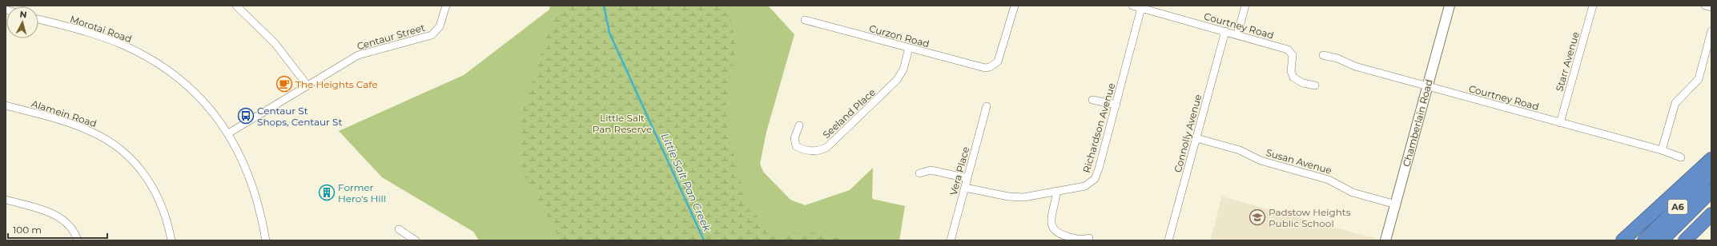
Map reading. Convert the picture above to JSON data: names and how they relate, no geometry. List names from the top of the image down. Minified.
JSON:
{"streets":{"highway":["A6"],"street":["Courtney Road","Morotai Road","Curzon Road","Centaur Street","Starr Avenue","Alamein Road","Seeland Place","Chamberlain Road","Richardson Avenue","Connolly Avenue","Susan Avenue","Vera Place"]},"crossings":[["Courtney Road","Starr Avenue"],["Courtney Road","Chamberlain Road"],["Courtney Road","Richardson Avenue"],["Courtney Road","Connolly Avenue"],["Morotai Road","Centaur Street"],["Curzon Road","Seeland Place"],["Chamberlain Road","Susan Avenue"],["Richardson Avenue","Vera Place"],["Connolly Avenue","Susan Avenue"]],"water":["Little Salt Pan Creek"],"parks":["Little Salt Pan Reserve"],"places":{"cafe":["The Heights Cafe"],"bus stop":["Centaur St Shops, Centaur St"],"building":["Former Hero's Hill"],"school or university":["Padstow Heights Public School"]},"scale_bar":"100 m","north":"top"}
